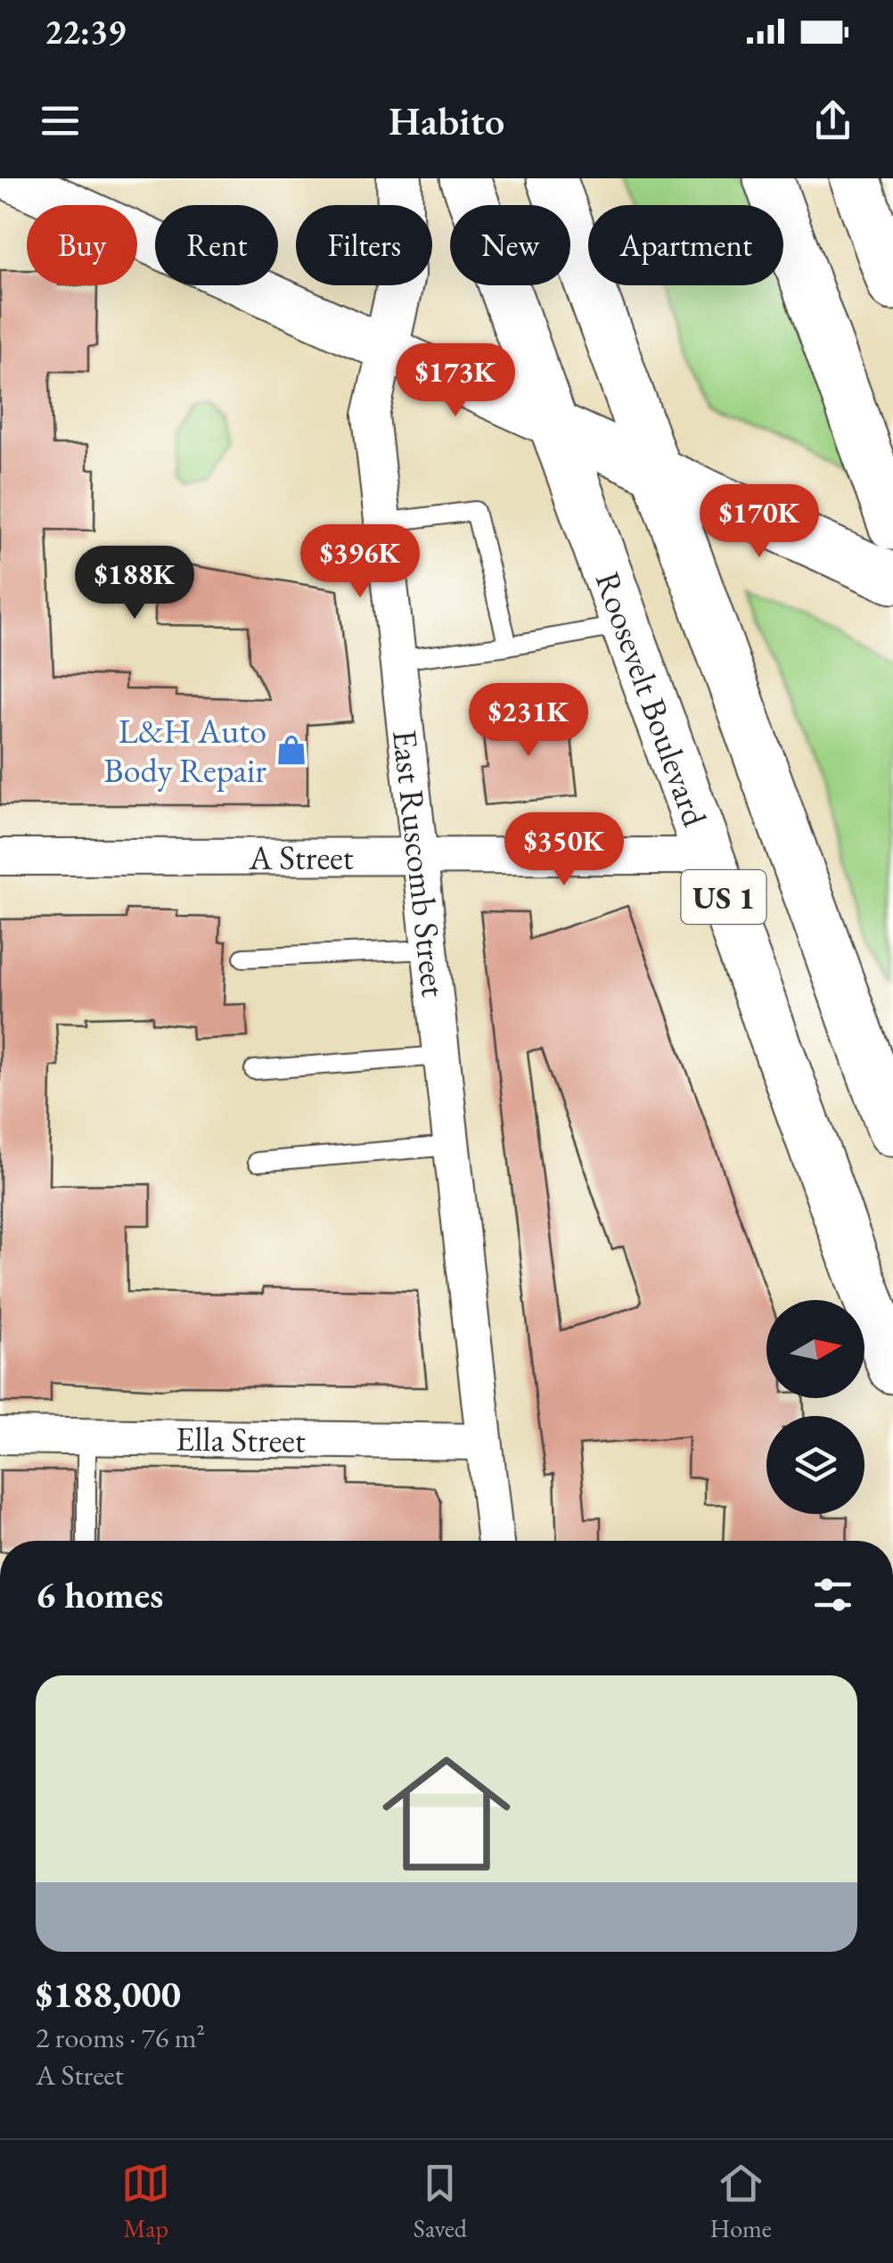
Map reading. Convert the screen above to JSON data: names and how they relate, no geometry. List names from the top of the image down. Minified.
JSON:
{"streets":{"main road":["Roosevelt Boulevard","US 1"],"street":["A Street","East Ruscomb Street","Ella Street"]},"crossings":[["Roosevelt Boulevard","A Street"],["A Street","East Ruscomb Street"],["East Ruscomb Street","Ella Street"]],"places":{"shop":["L&H Auto Body Repair"]},"north":"right","page":{"status":"22:39","header":"Habito","chip":["Buy","Rent","Filters","New","Apartment"],"price":["$173K","$170K","$396K","$188K","$231K","$350K"],"heading":"6 homes","list":[{"name":"$188,000","note":"2 rooms · 76 m² · A Street"}],"tabs":["Map","Saved","Home"]}}
